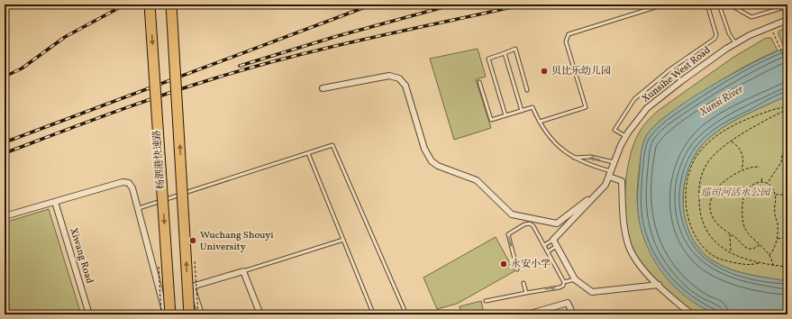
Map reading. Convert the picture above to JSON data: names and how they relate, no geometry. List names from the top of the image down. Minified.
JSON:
{"streets":{"highway":["杨泗港快速路"],"street":["Xunsihe West Road","Xiwang Road"]},"water":["Xunsi River"],"parks":["巡司河活水公园"],"places":["贝比乐幼儿园","Wuchang Shouyi University","永安小学"]}
